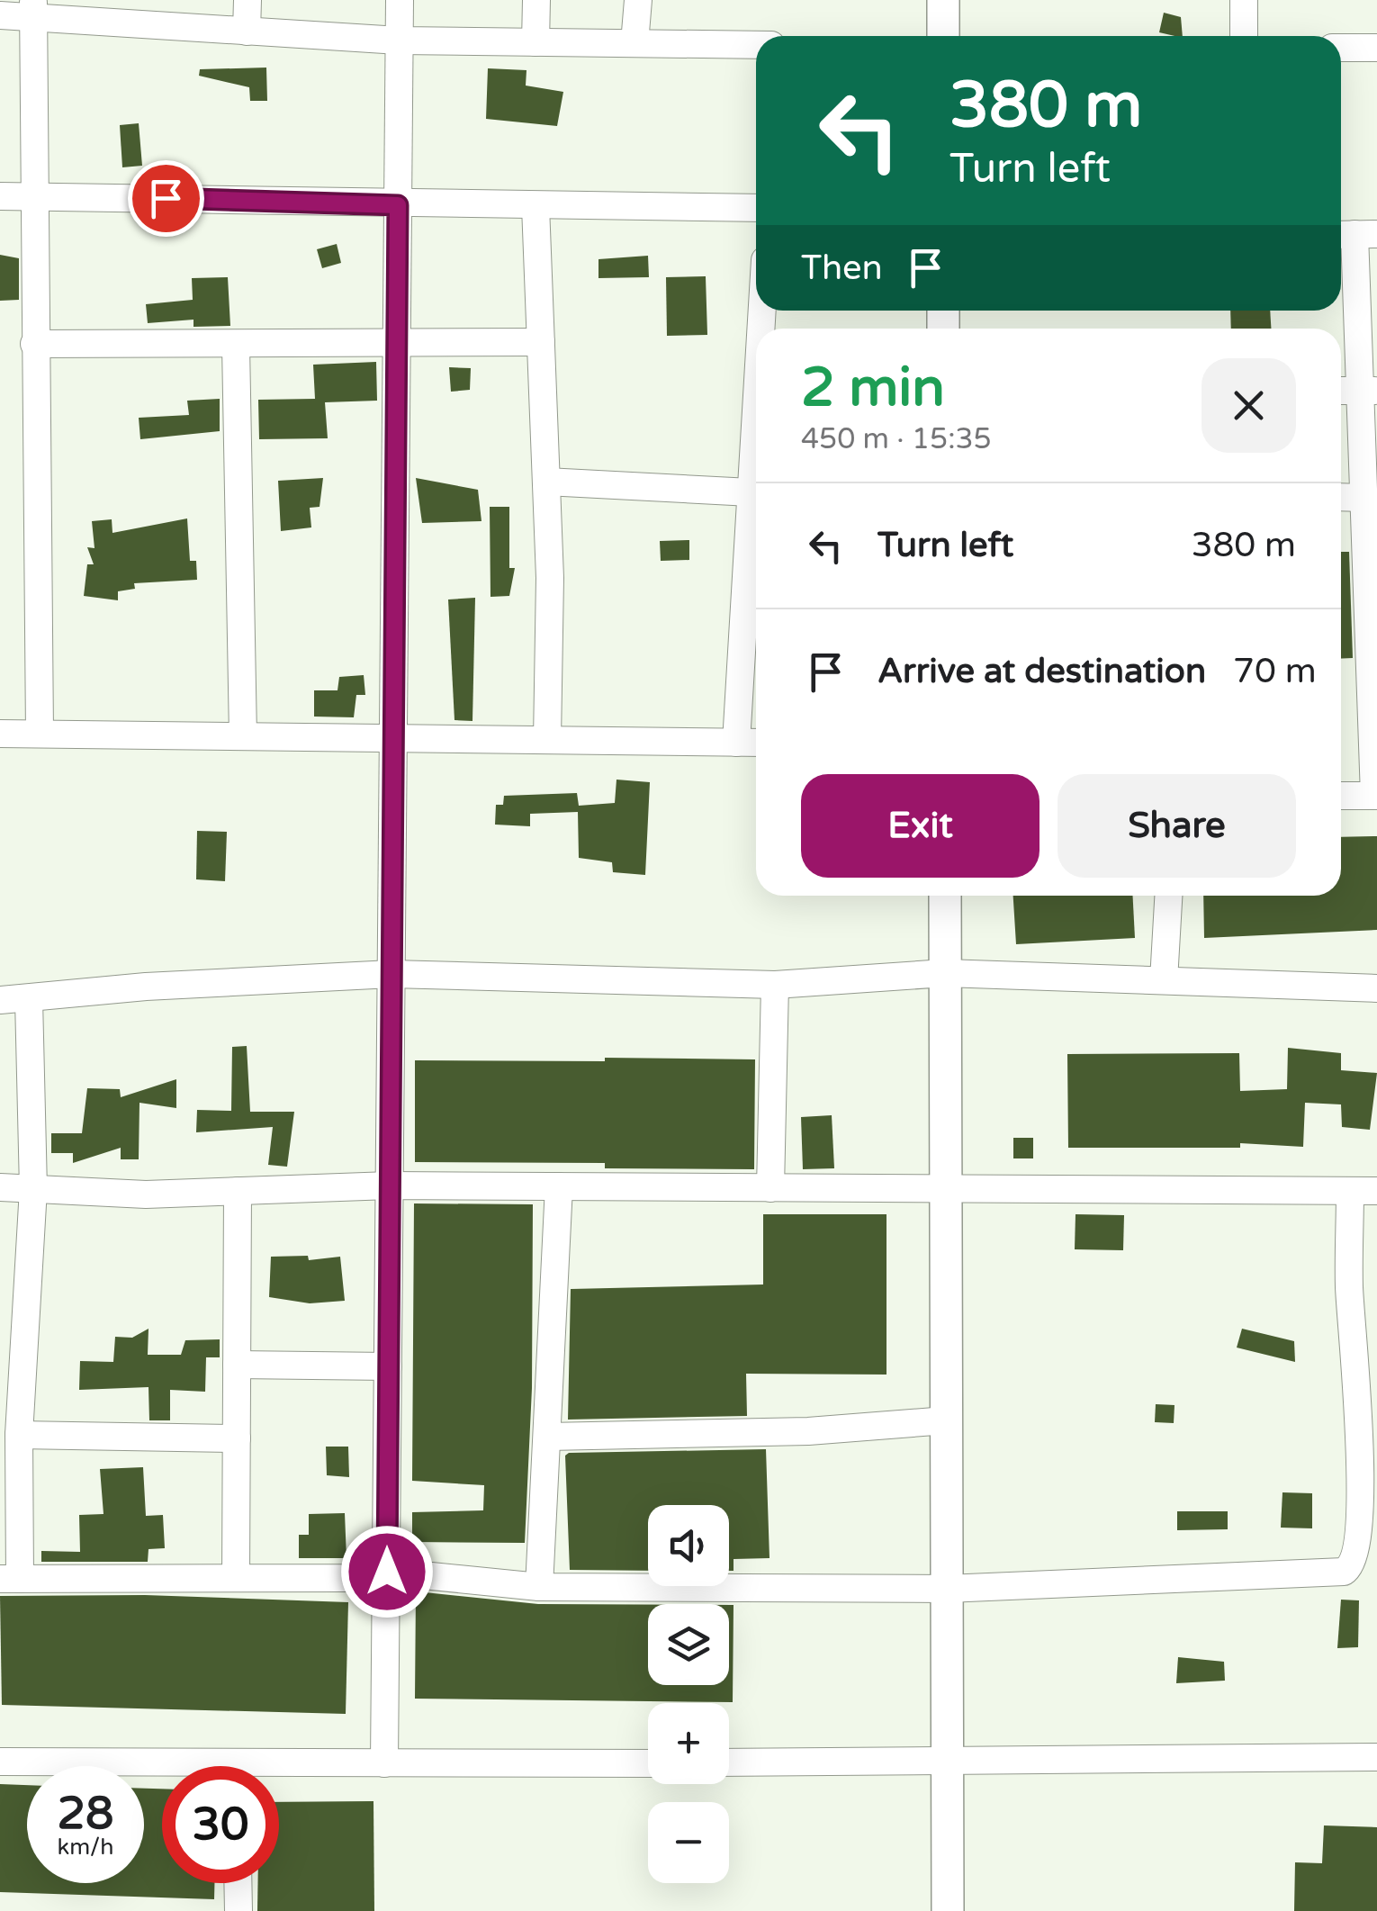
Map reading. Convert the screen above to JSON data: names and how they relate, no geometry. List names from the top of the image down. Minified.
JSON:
{"page":{"turn":["380 m","Turn left"],"then":"Then","heading":["2 min","450 m · 15:35"],"list":[{"name":"Turn left","value":"380 m"},{"name":"Arrive at destination","value":"70 m"}],"buttons":["Exit","Share"],"map_buttons":["+","−"],"speed":"28 km/h","limit":"30"}}
